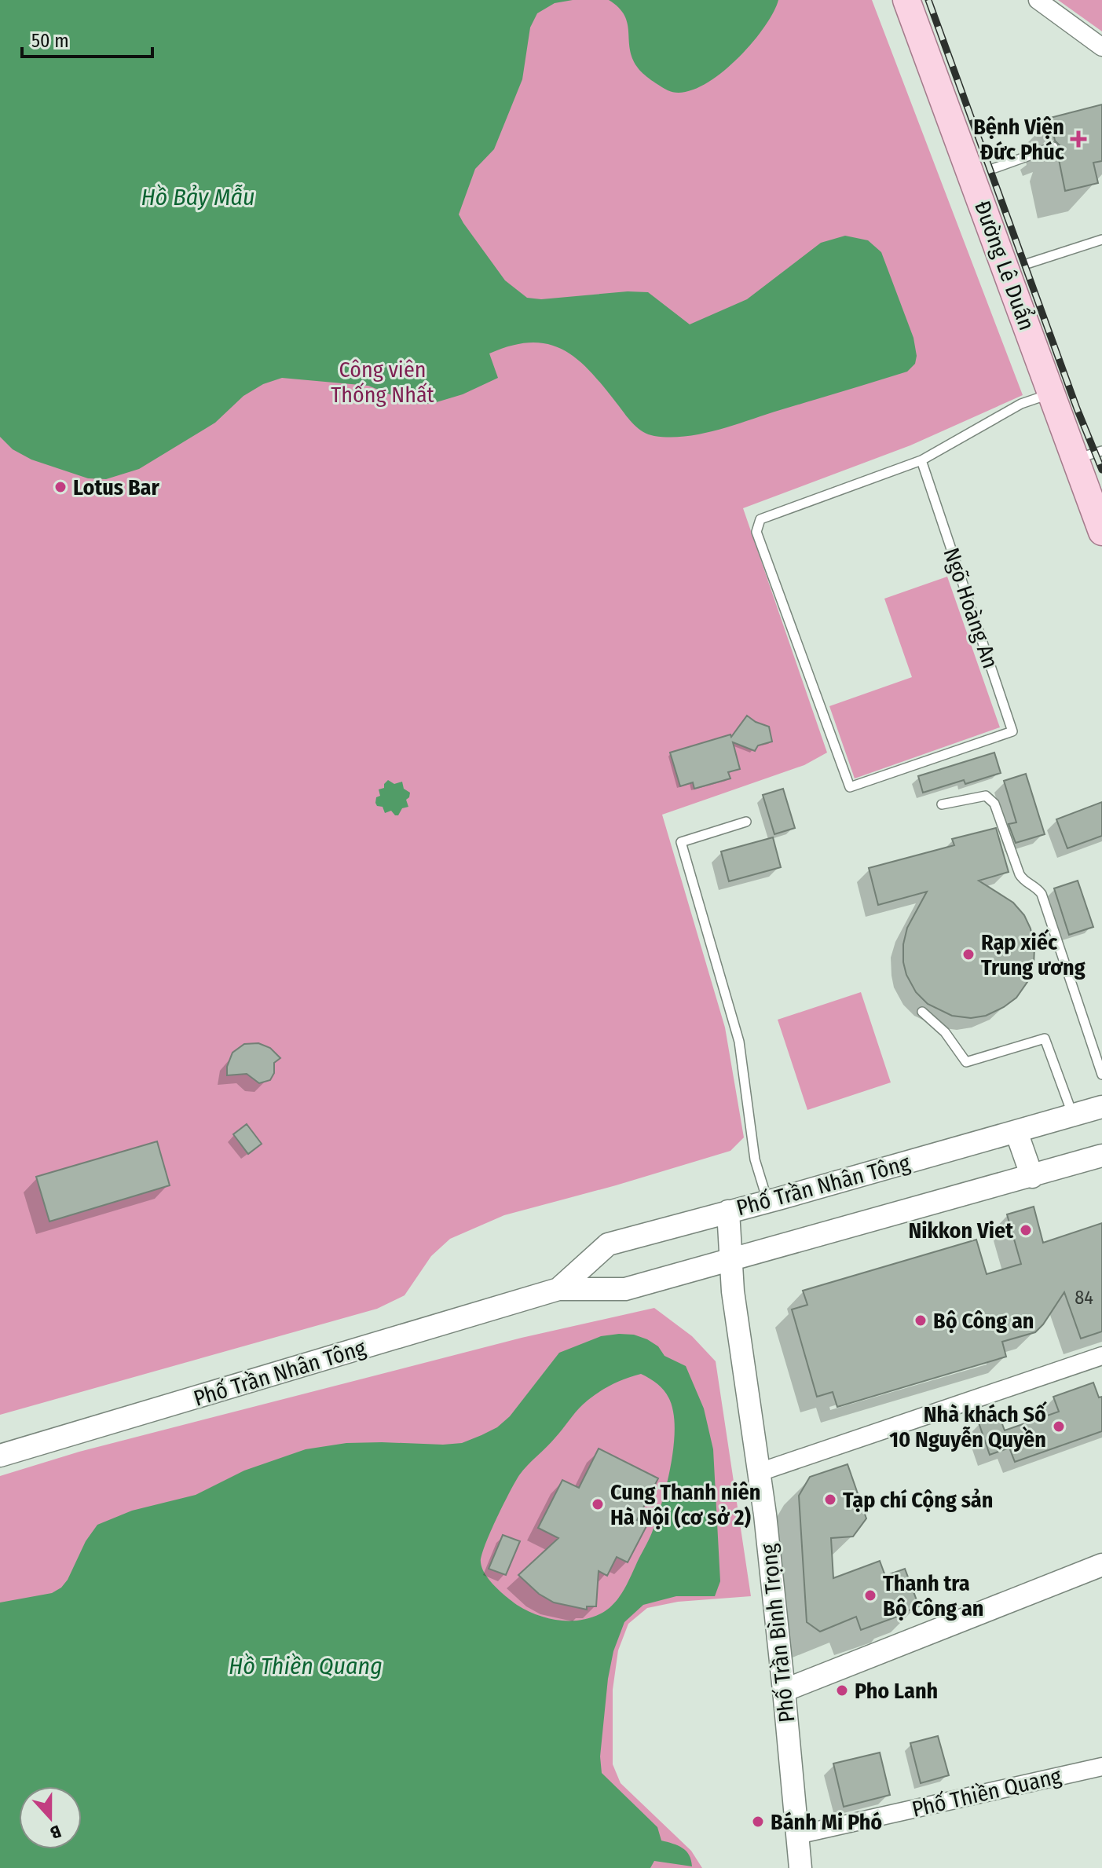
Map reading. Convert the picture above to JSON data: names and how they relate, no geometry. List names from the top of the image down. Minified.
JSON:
{"streets":{"main road":["Đường Lê Duẩn"],"street":["Phố Trần Nhân Tông","Phố Trần Bình Trọng","Phố Thiền Quang"],"lane":["Ngõ Hoàng An"]},"crossings":[["Phố Trần Nhân Tông","Phố Trần Bình Trọng"],["Phố Trần Bình Trọng","Phố Thiền Quang"]],"water":["Hồ Bảy Mẫu","Hồ Thiền Quang"],"parks":["Công viên Thống Nhất"],"places":{"health":["Bệnh Viện Đức Phúc"],"other":["Lotus Bar","Rạp xiếc Trung ương","Nikkon Viet","Bộ Công an","Nhà khách Số 10 Nguyễn Quyền","Tạp chí Cộng sản","Cung Thanh niên Hà Nội (cơ sở 2)","Thanh tra Bộ Công an","Pho Lanh","Bánh Mi Phó"]},"house_numbers":["84"],"scale_bar":"50 m","north":"bottom"}
